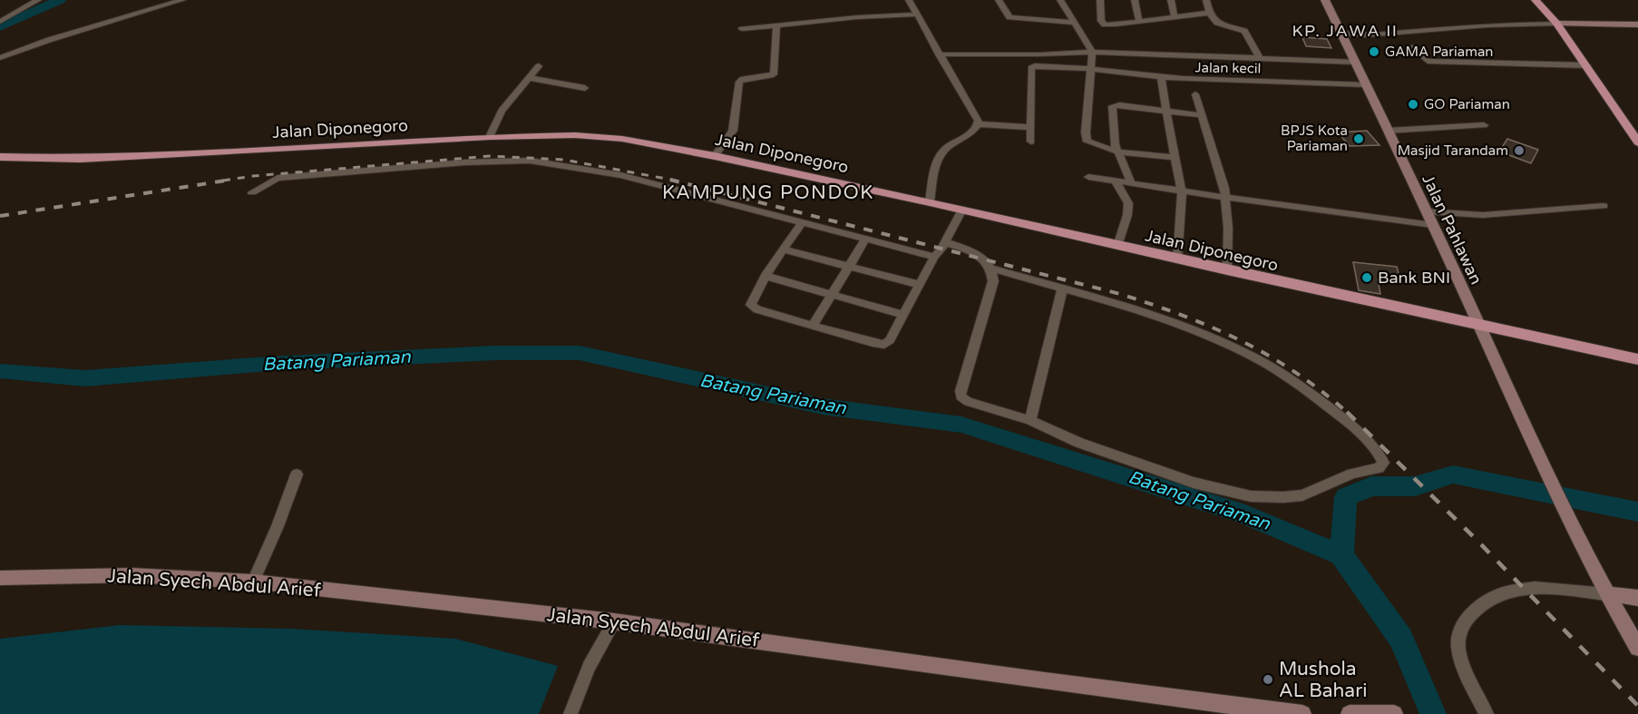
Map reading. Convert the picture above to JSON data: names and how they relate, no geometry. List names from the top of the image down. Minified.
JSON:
{"streets":{"main road":["Jalan Diponegoro"],"street":["Jalan kecil","Jalan Pahlawan","Jalan Syech Abdul Arief"]},"crossings":[["Jalan kecil","Jalan Pahlawan"],["Jalan Diponegoro","Jalan Pahlawan"]],"districts":["KP. JAWA II","KAMPUNG PONDOK"],"water":["Batang Pariaman"],"places":["GAMA Pariaman","GO Pariaman","BPJS Kota Pariaman","Masjid Tarandam","Bank BNI","Mushola AL Bahari"]}
